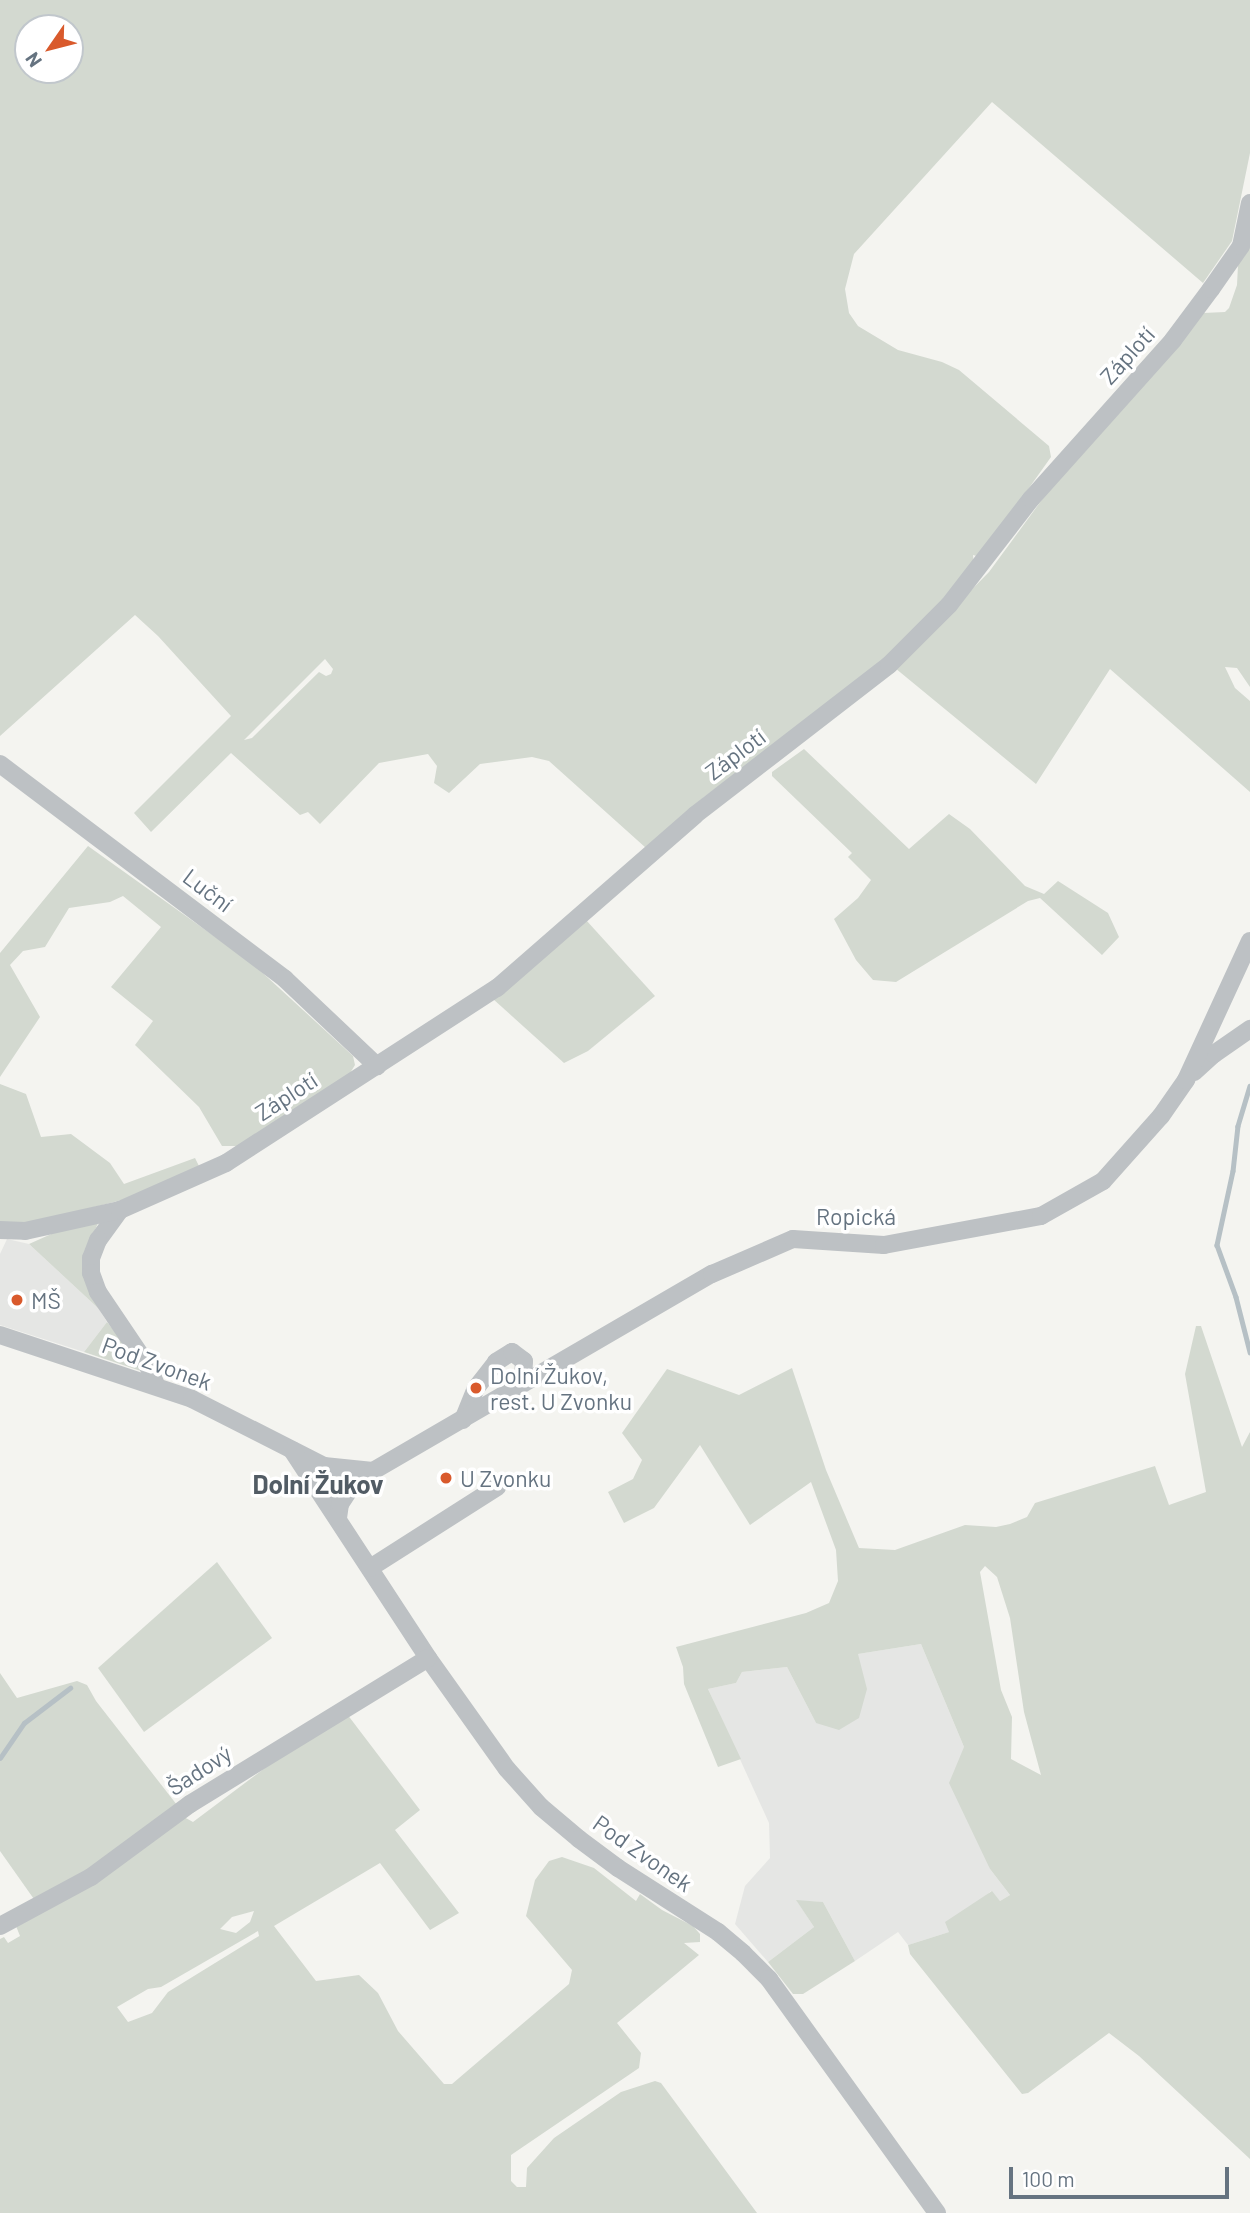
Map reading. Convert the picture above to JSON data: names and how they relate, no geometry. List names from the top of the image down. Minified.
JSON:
{"streets":{"street":["Záplotí","Luční","Ropická","Pod Zvonek","Šadový"]},"crossings":[["Záplotí","Luční"],["Záplotí","Pod Zvonek"],["Ropická","Pod Zvonek"],["Pod Zvonek","Šadový"]],"districts":["Dolní Žukov"],"places":["MŠ","Dolní Žukov, rest. U Zvonku","U Zvonku"],"scale_bar":"100 m","north":"bottom left"}
